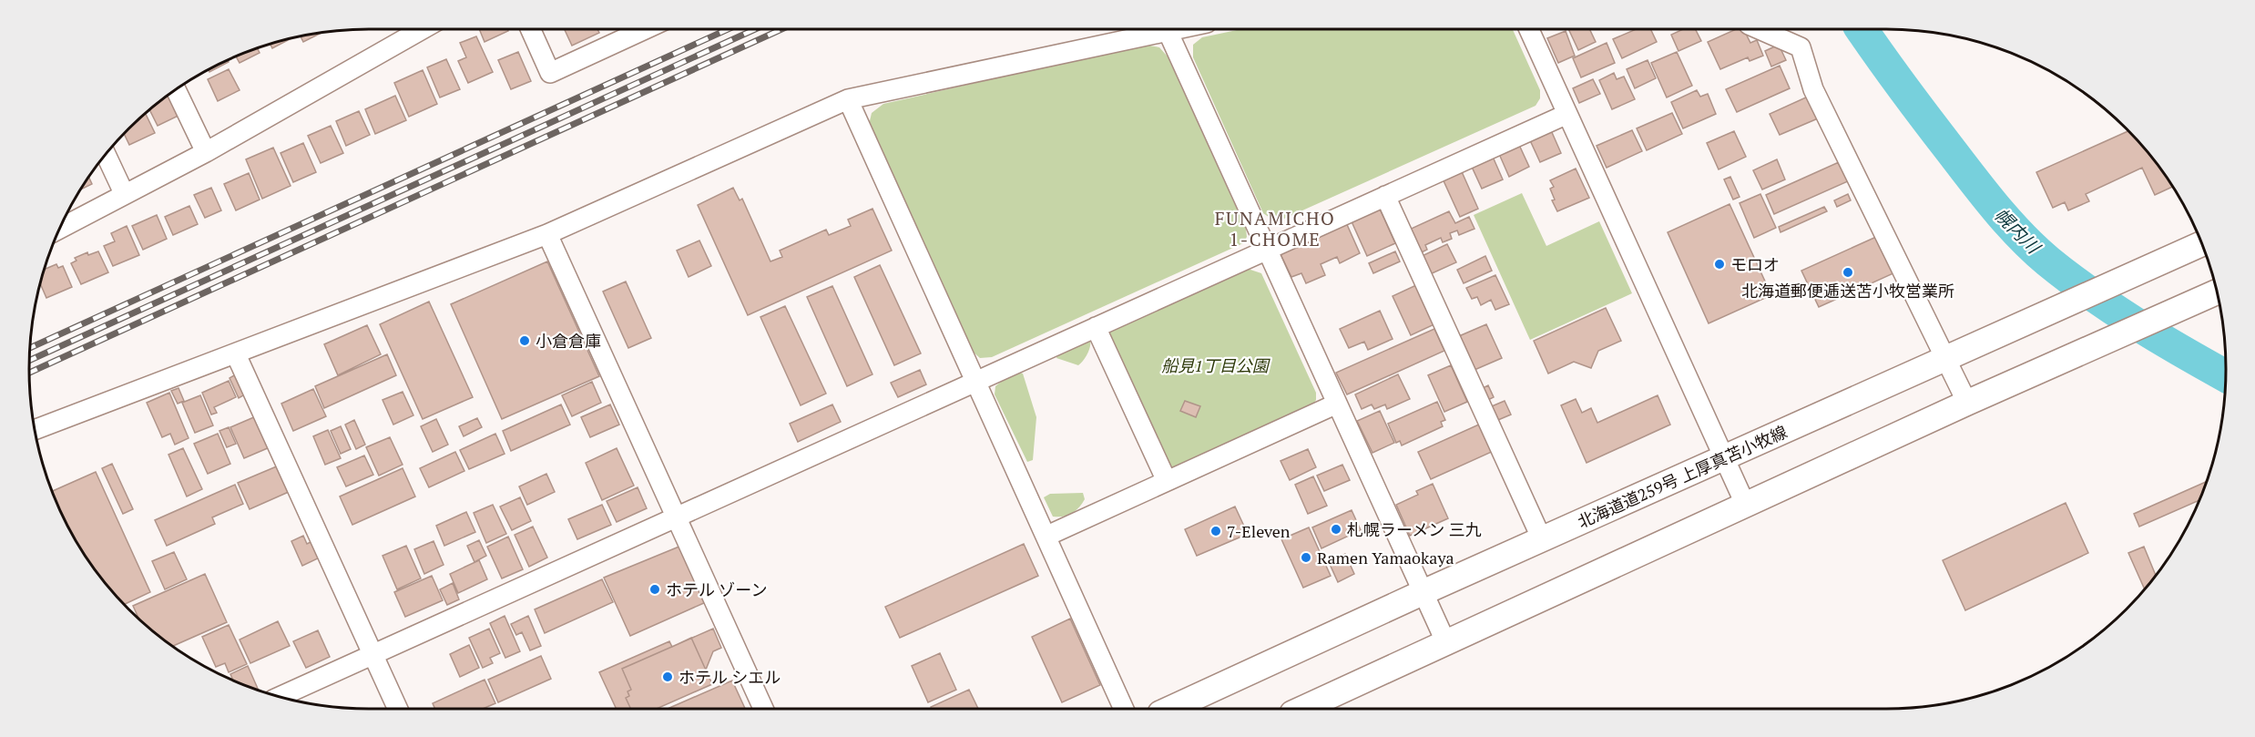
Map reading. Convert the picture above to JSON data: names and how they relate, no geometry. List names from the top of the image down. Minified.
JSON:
{"streets":{"main road":["北海道道259号 上厚真苫小牧線"]},"districts":["FUNAMICHO 1-CHOME"],"water":["幌内川"],"parks":["船見1丁目公園"],"places":["モロオ","北海道郵便逓送苫小牧営業所","小倉倉庫","札幌ラーメン 三九","7-Eleven","Ramen Yamaokaya","ホテル ゾーン","ホテル シエル"]}
